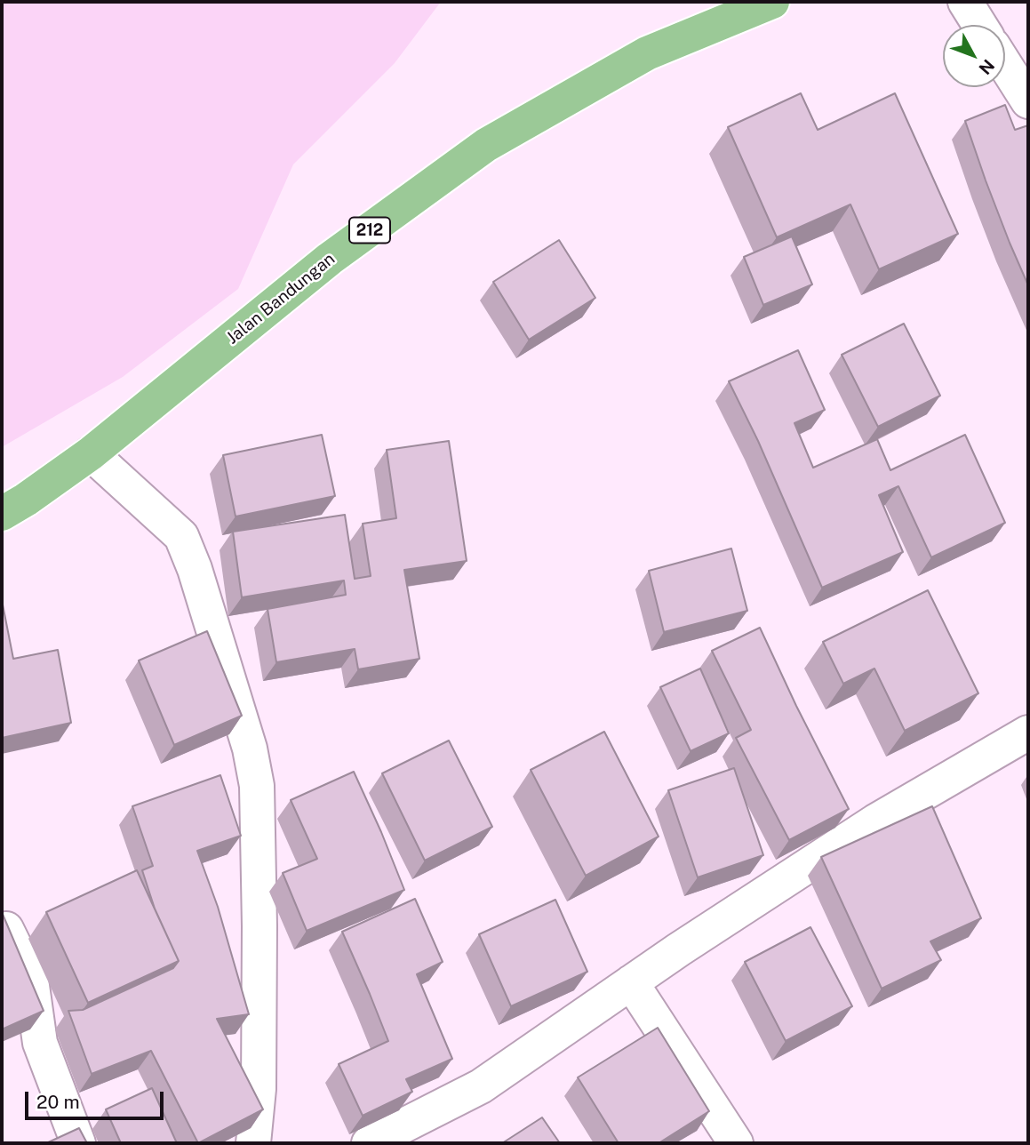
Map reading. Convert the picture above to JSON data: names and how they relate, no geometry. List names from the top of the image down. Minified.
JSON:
{"streets":{"main road":["212","Jalan Bandungan"]},"scale_bar":"20 m","north":"bottom right"}
